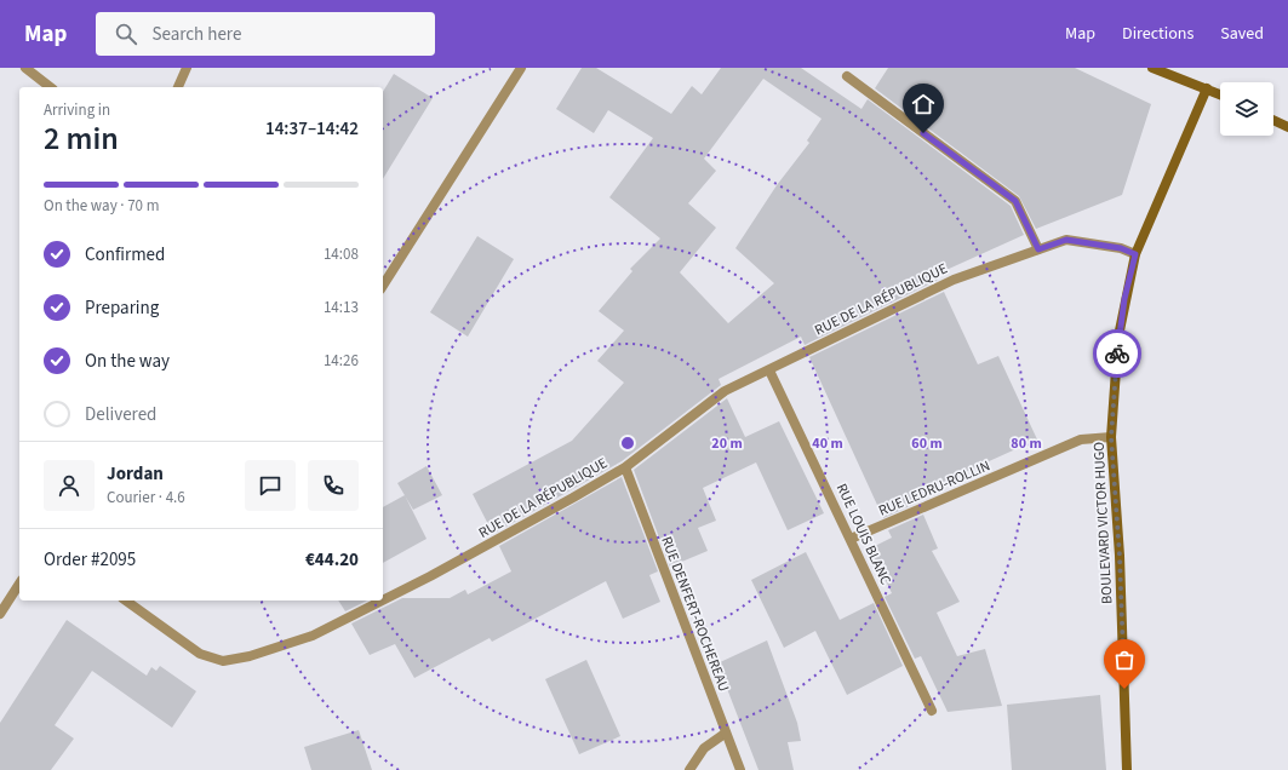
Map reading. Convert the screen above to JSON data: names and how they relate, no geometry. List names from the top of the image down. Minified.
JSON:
{"streets":{"street":["RUE DE LA RÉPUBLIQUE","RUE LEDRU-ROLLIN","BOULEVARD VICTOR HUGO","RUE LOUIS BLANC","RUE DENFERT-ROCHEREAU"]},"crossings":[["RUE DE LA RÉPUBLIQUE","BOULEVARD VICTOR HUGO"],["RUE DE LA RÉPUBLIQUE","RUE LOUIS BLANC"],["RUE DE LA RÉPUBLIQUE","RUE DENFERT-ROCHEREAU"],["RUE LEDRU-ROLLIN","BOULEVARD VICTOR HUGO"],["RUE LEDRU-ROLLIN","RUE LOUIS BLANC"]],"page":{"header":"Map","search":"Search here","nav":["Map","Directions","Saved"],"heading":["2 min","Arriving in","14:37–14:42"],"panel":["Jordan","Courier · 4.6","Order #2095","€44.20"],"bar":"On the way · 70 m","list":[["Confirmed","14:08"],["Preparing","14:13"],["On the way","14:26"],"Delivered"]},"rings":["20 m","40 m","60 m","80 m"]}
